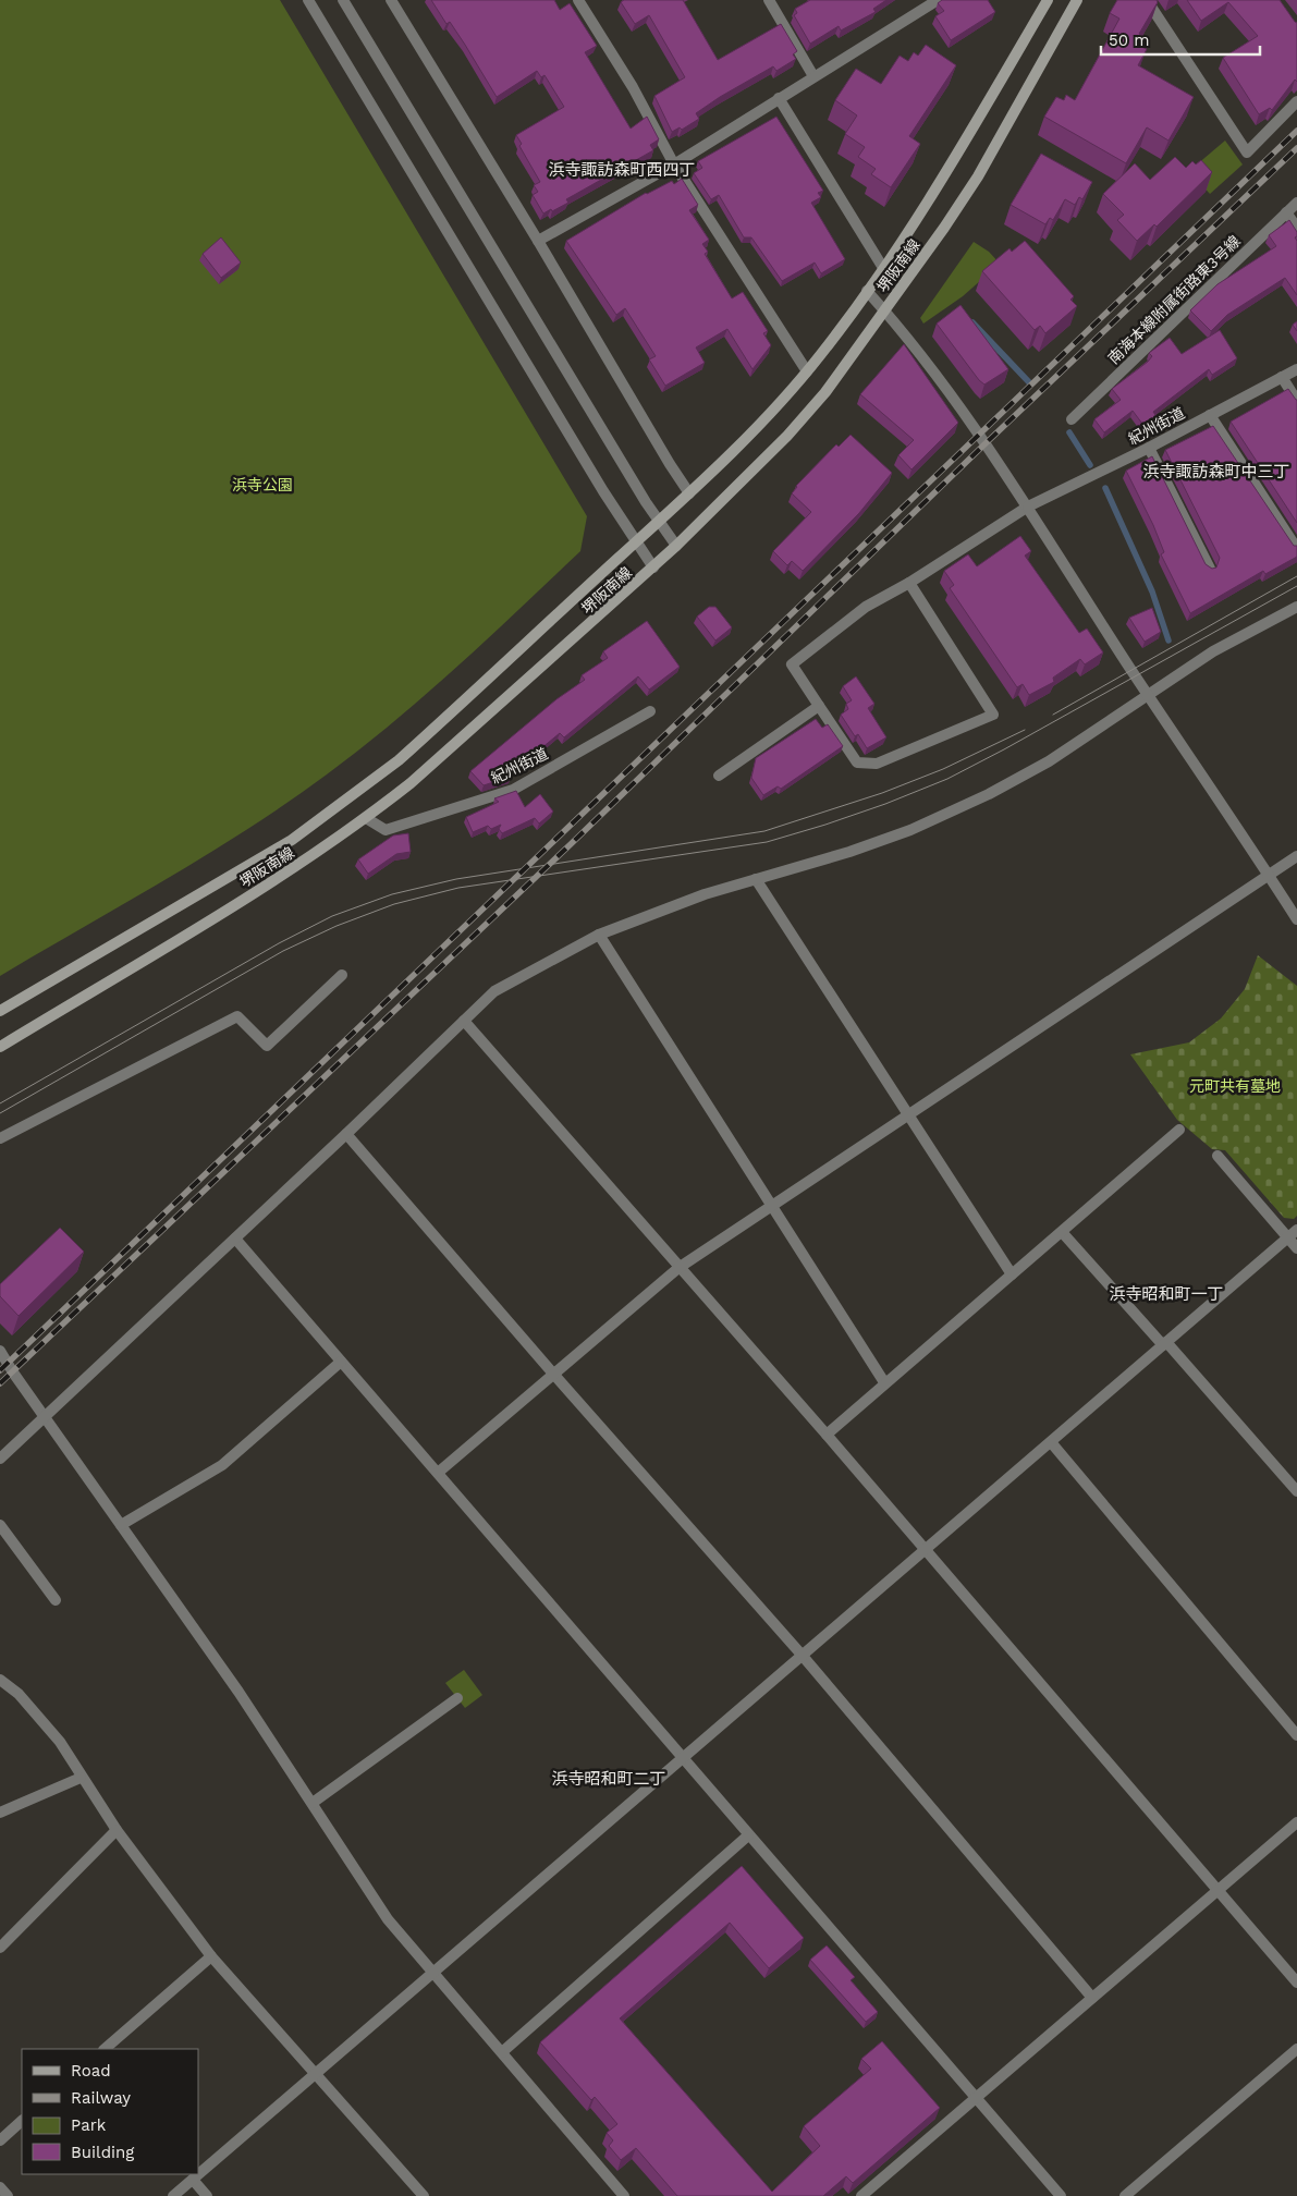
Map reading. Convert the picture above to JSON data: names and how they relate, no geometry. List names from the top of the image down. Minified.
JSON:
{"streets":{"main road":["堺阪南線"],"street":["南海本線附属街路東3号線","紀州街道"]},"crossings":[["堺阪南線","紀州街道"]],"districts":["浜寺諏訪森町西四丁","浜寺諏訪森町中三丁","浜寺昭和町一丁","浜寺昭和町二丁"],"parks":["浜寺公園","元町共有墓地"],"legend":["Road","Railway","Park","Building"],"scale_bar":"50 m"}
